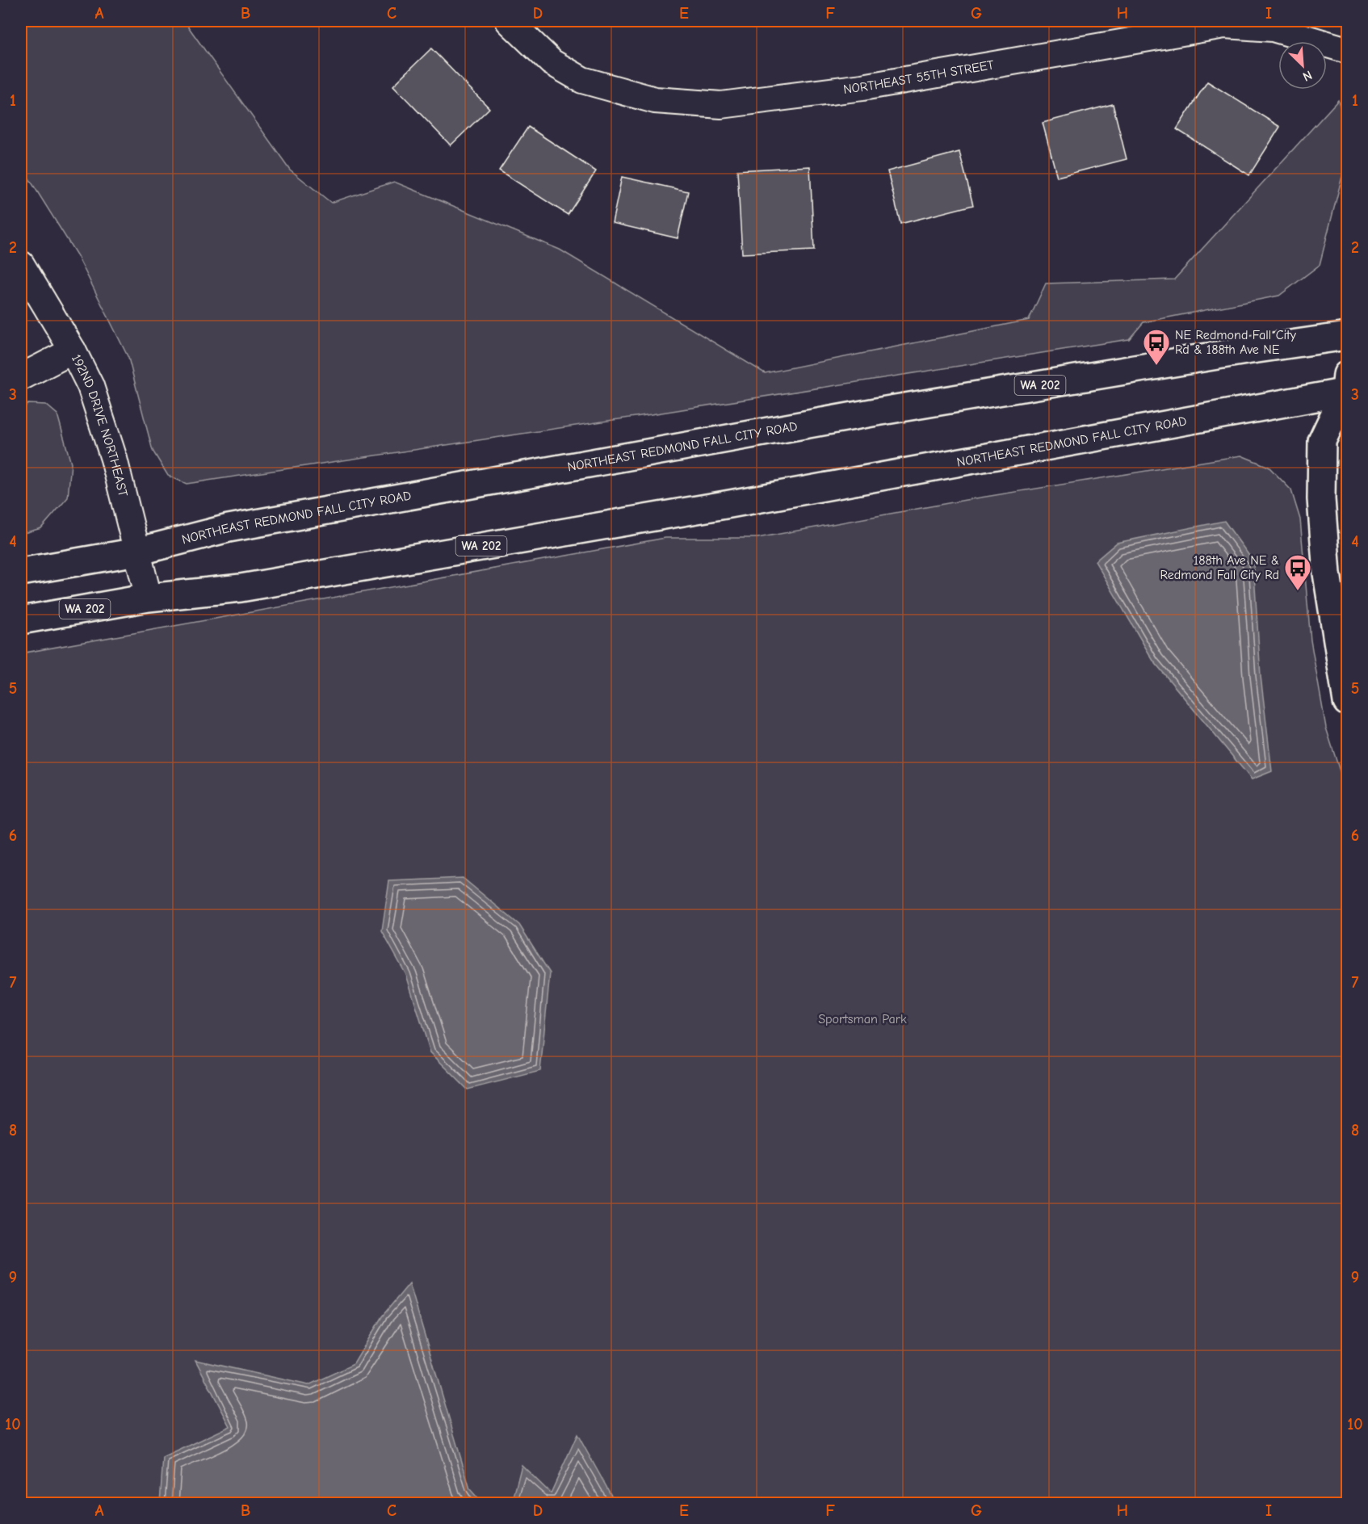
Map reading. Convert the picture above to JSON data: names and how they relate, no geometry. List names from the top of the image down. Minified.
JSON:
{"streets":{"main road":["WA 202","NORTHEAST REDMOND FALL CITY ROAD"],"street":["NORTHEAST 55TH STREET","192ND DRIVE NORTHEAST"]},"crossings":[["192ND DRIVE NORTHEAST","NORTHEAST REDMOND FALL CITY ROAD"]],"parks":["Sportsman Park"],"places":{"bus stop":["NE Redmond Fall City Rd & 188th Ave NE","188th Ave NE & Redmond Fall City Rd"]},"north":"bottom right","grid":{"columns":["A","B","C","D","E","F","G","H","I"],"rows":["1","2","3","4","5","6","7","8","9","10"]}}
